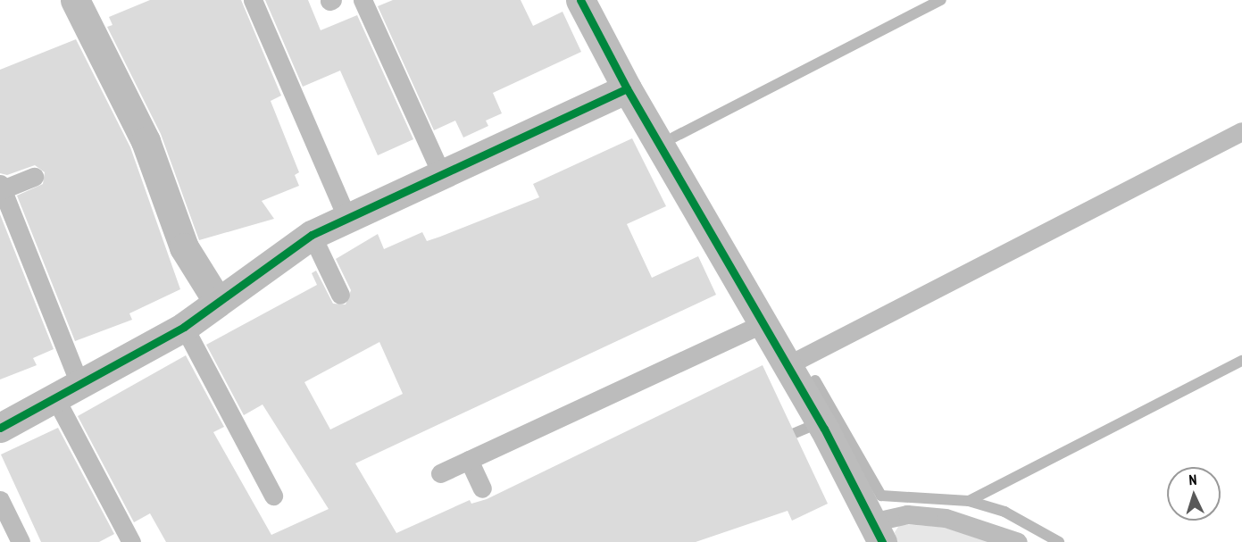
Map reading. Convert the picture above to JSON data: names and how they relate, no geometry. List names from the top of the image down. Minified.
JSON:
{"north":"top"}
